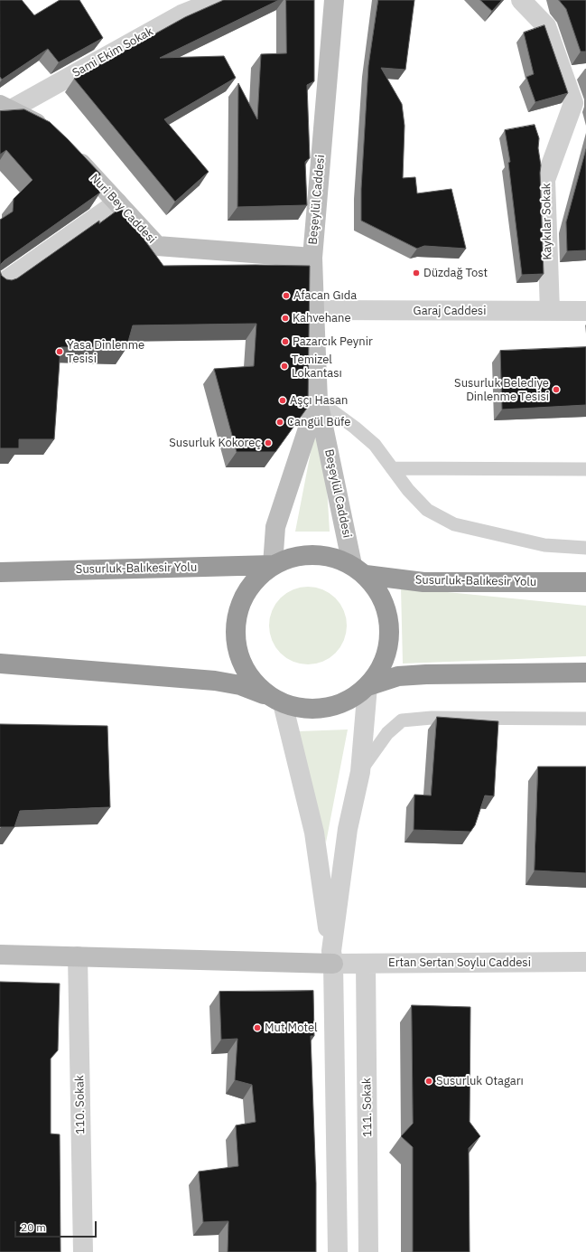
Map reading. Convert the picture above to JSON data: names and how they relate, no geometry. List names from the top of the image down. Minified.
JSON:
{"streets":{"highway":["Susurluk-Balıkesir Yolu"],"main road":["Beşeylül Caddesi","Nuri Bey Caddesi"],"street":["Sami Ekim Sokak","Kaykılar Sokak","Garaj Caddesi","Ertan Sertan Soylu Caddesi","110. Sokak","111. Sokak"]},"crossings":[["Beşeylül Caddesi","Nuri Bey Caddesi"],["Beşeylül Caddesi","Garaj Caddesi"],["Beşeylül Caddesi","Susurluk-Balıkesir Yolu"],["Kaykılar Sokak","Garaj Caddesi"],["Ertan Sertan Soylu Caddesi","111. Sokak"]],"places":["Düzdağ Tost","Afacan Gıda","Kahvehane","Pazarcık Peynir","Yasa Dinlenme Tesisi","Temizel Lokantası","Susurluk Belediye Dinlenme Tesisi","Aşçı Hasan","Cangül Büfe","Susurluk Kokoreç","Mut Motel","Susurluk Otagarı"],"scale_bar":"20 m"}
